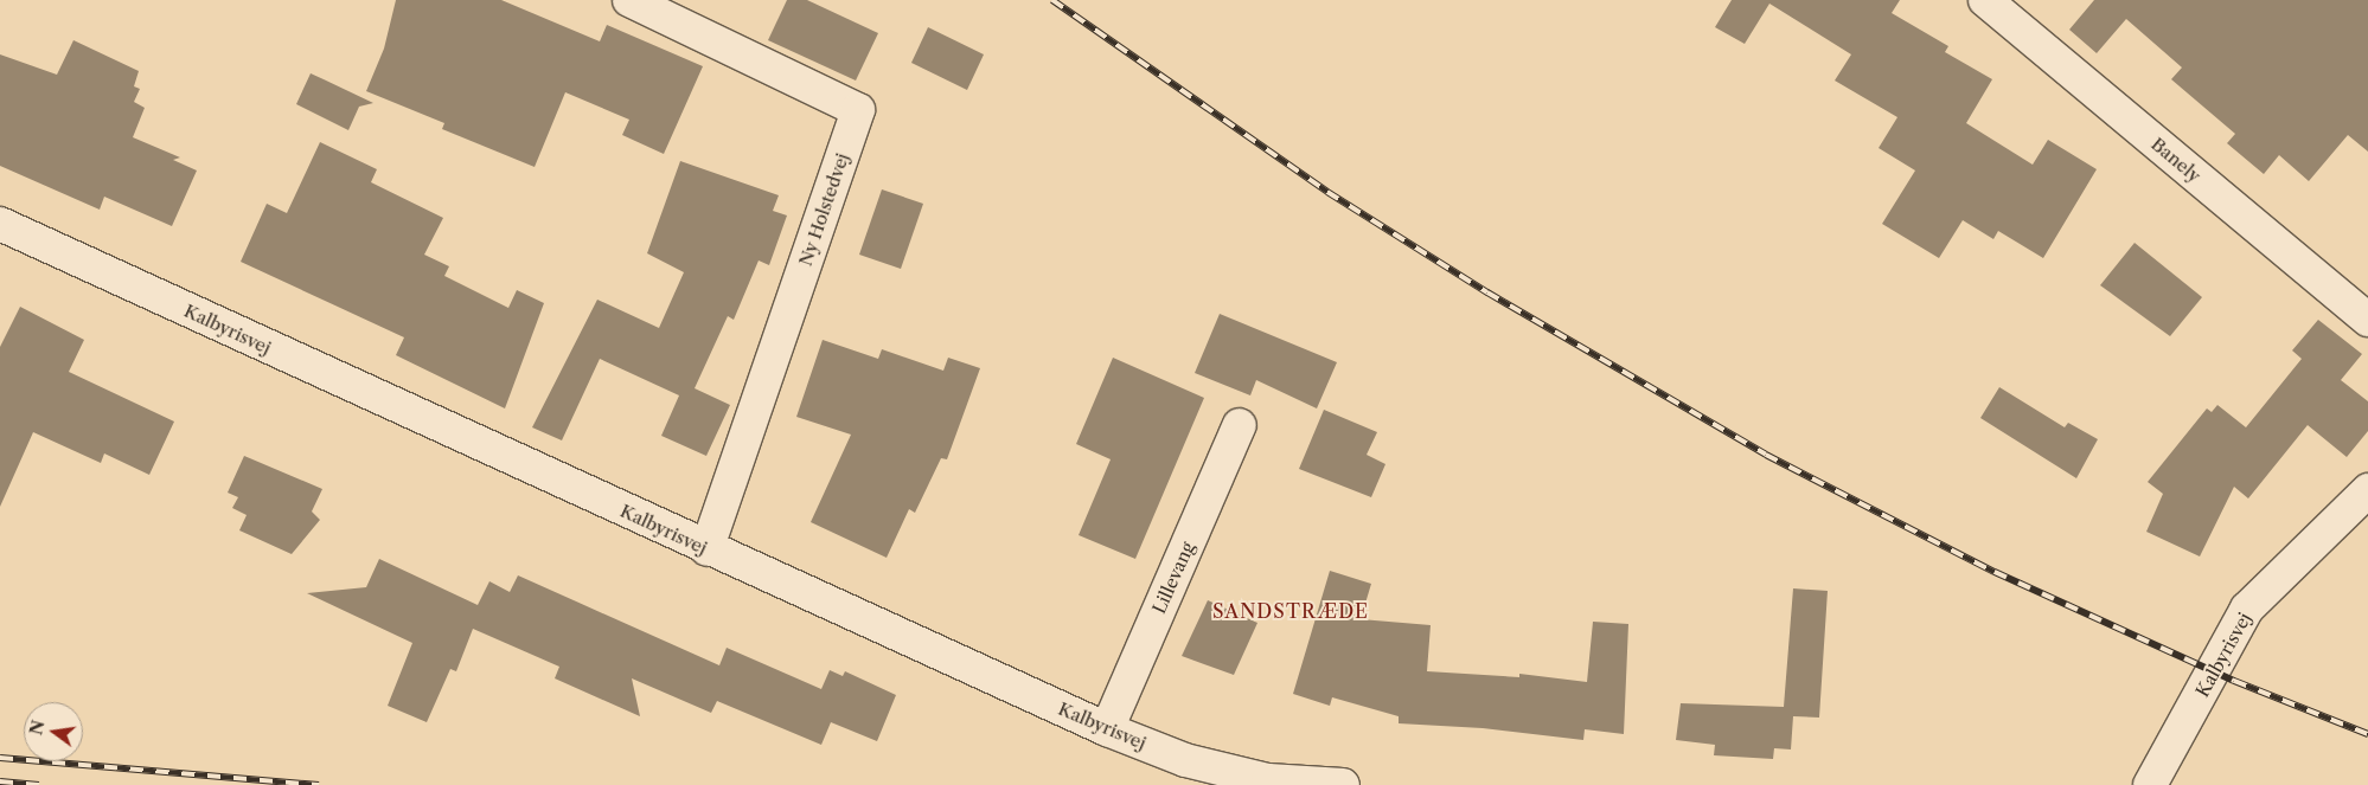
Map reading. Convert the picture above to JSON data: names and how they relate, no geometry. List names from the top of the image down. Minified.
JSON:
{"streets":{"street":["Banely","Ny Holstedvej","Kalbyrisvej","Lillevang"]},"crossings":[["Ny Holstedvej","Kalbyrisvej"],["Kalbyrisvej","Lillevang"]],"districts":["SANDSTRÆDE"],"north":"left"}
